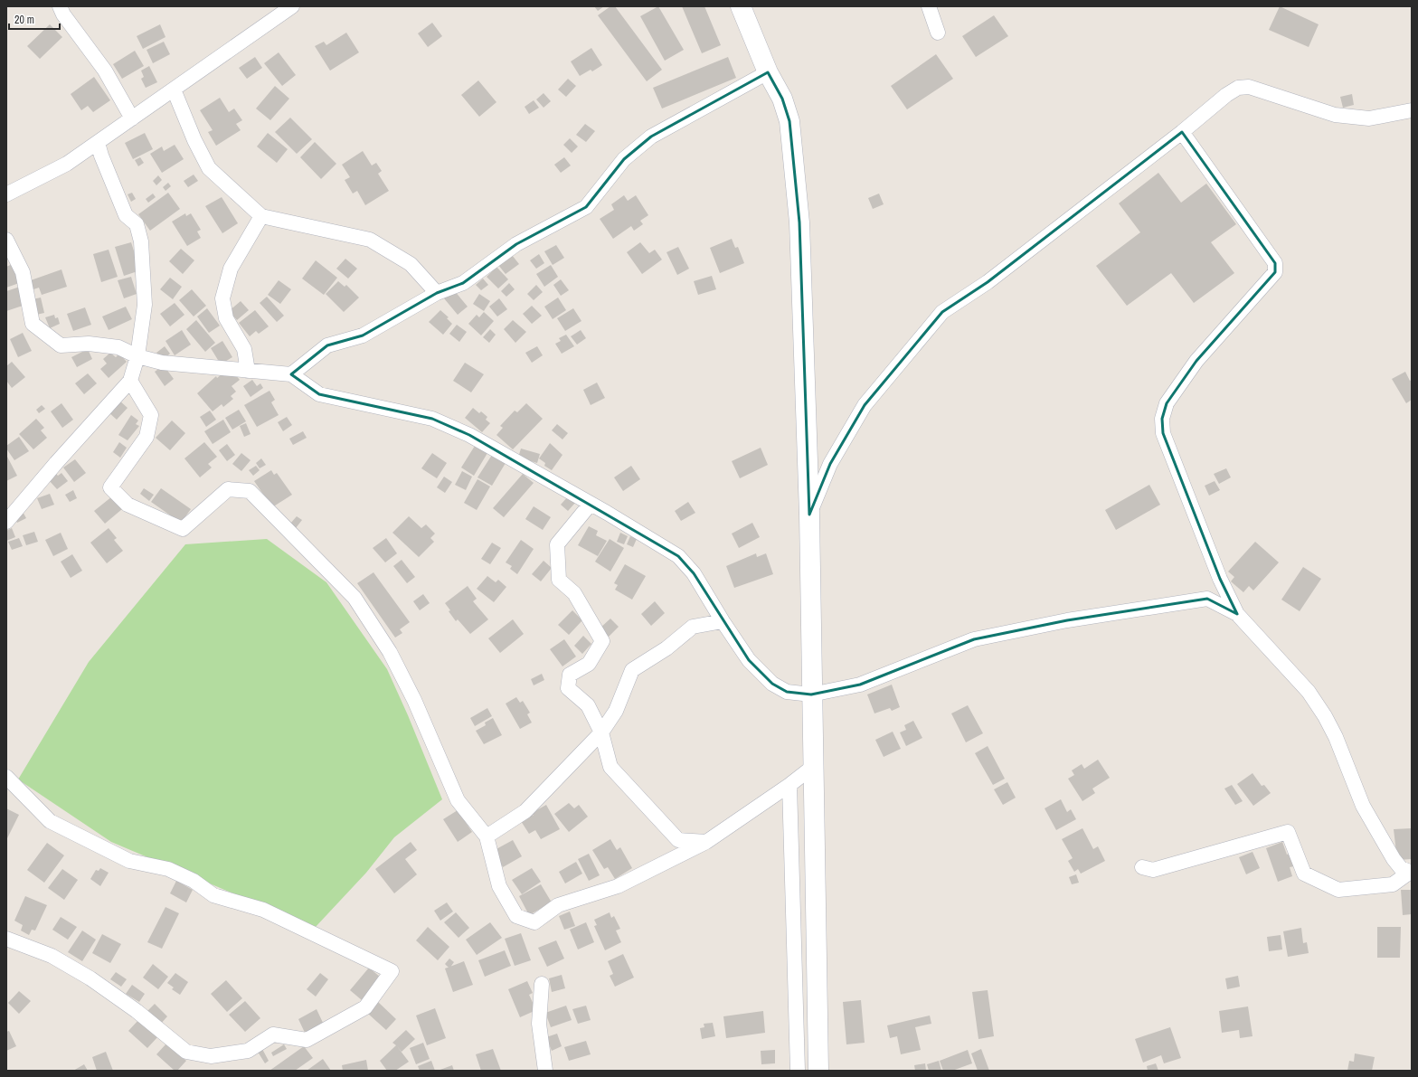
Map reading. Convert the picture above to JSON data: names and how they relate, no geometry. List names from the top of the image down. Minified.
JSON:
{"scale_bar":"20 m"}
